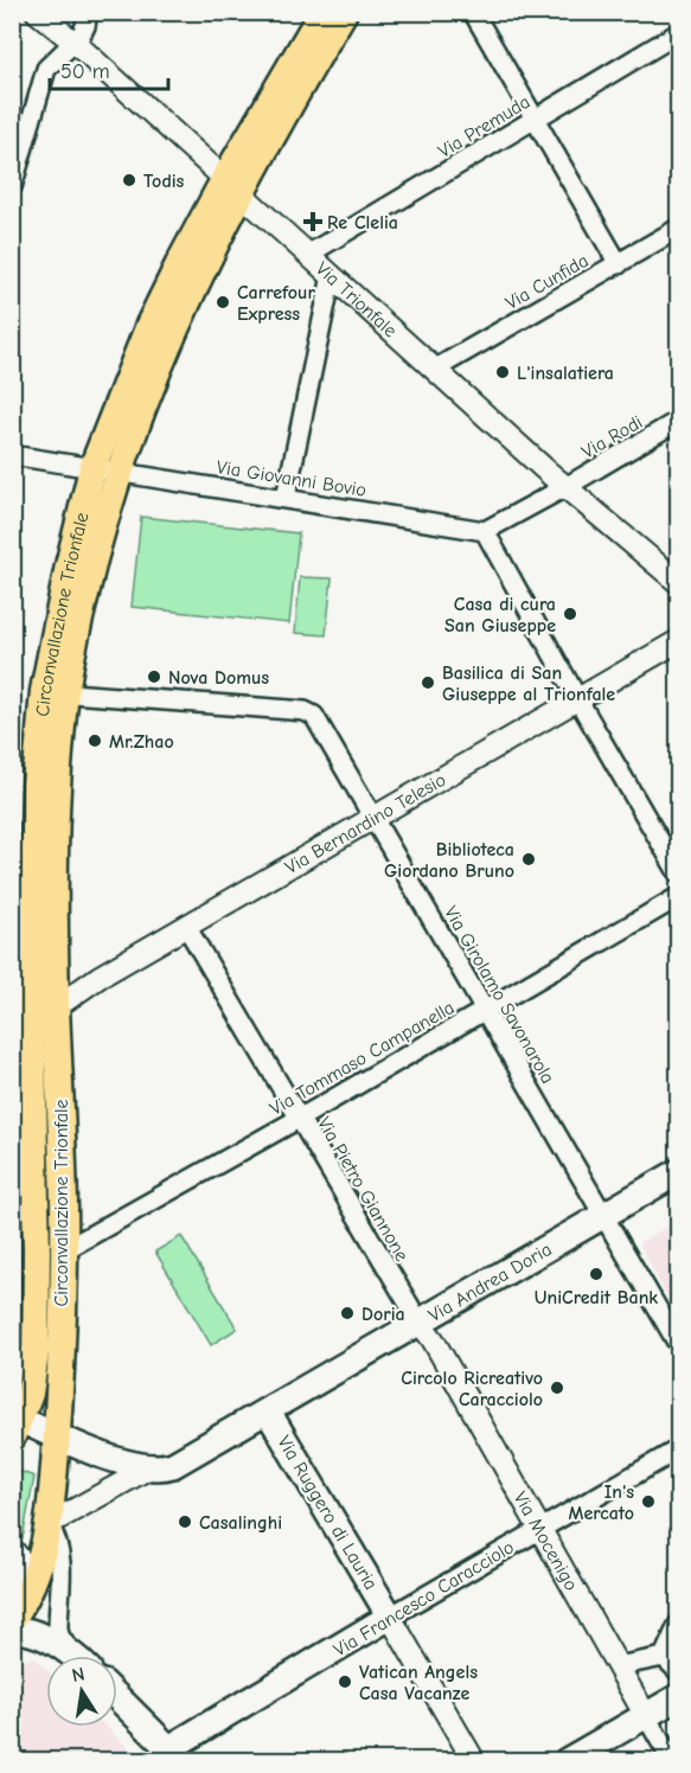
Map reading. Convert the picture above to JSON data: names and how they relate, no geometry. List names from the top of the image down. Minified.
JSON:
{"streets":{"main road":["Circonvallazione Trionfale","Via Andrea Doria","Via Ruggero di Lauria","Via Francesco Caracciolo"],"street":["Via Premuda","Via Cunfida","Via Trionfale","Via Rodi","Via Giovanni Bovio","Via Bernardino Telesio","Via Girolamo Savonarola","Via Tommaso Campanella","Via Pietro Giannone","Via Mocenigo"]},"crossings":[["Via Premuda","Via Trionfale"],["Via Cunfida","Via Trionfale"],["Via Trionfale","Via Rodi"],["Via Trionfale","Circonvallazione Trionfale"],["Via Rodi","Via Giovanni Bovio"],["Via Giovanni Bovio","Circonvallazione Trionfale"],["Circonvallazione Trionfale","Via Bernardino Telesio"],["Circonvallazione Trionfale","Via Girolamo Savonarola"],["Circonvallazione Trionfale","Via Tommaso Campanella"],["Via Bernardino Telesio","Via Girolamo Savonarola"],["Via Bernardino Telesio","Via Pietro Giannone"],["Via Girolamo Savonarola","Via Tommaso Campanella"],["Via Girolamo Savonarola","Via Andrea Doria"],["Via Tommaso Campanella","Via Pietro Giannone"],["Via Pietro Giannone","Via Andrea Doria"],["Via Pietro Giannone","Via Mocenigo"],["Via Andrea Doria","Via Ruggero di Lauria"],["Via Andrea Doria","Via Mocenigo"],["Via Ruggero di Lauria","Via Francesco Caracciolo"],["Via Mocenigo","Via Francesco Caracciolo"]],"places":{"other":["Todis","Carrefour Express","L'insalatiera","Casa di cura San Giuseppe","Nova Domus","Basilica di San Giuseppe al Trionfale","Mr.Zhao","Biblioteca Giordano Bruno","UniCredit Bank","Doria","Circolo Ricreativo Caracciolo","In's Mercato","Casalinghi","Vatican Angels Casa Vacanze"],"health":["Re Clelia"]},"scale_bar":"50 m","north":"top"}
